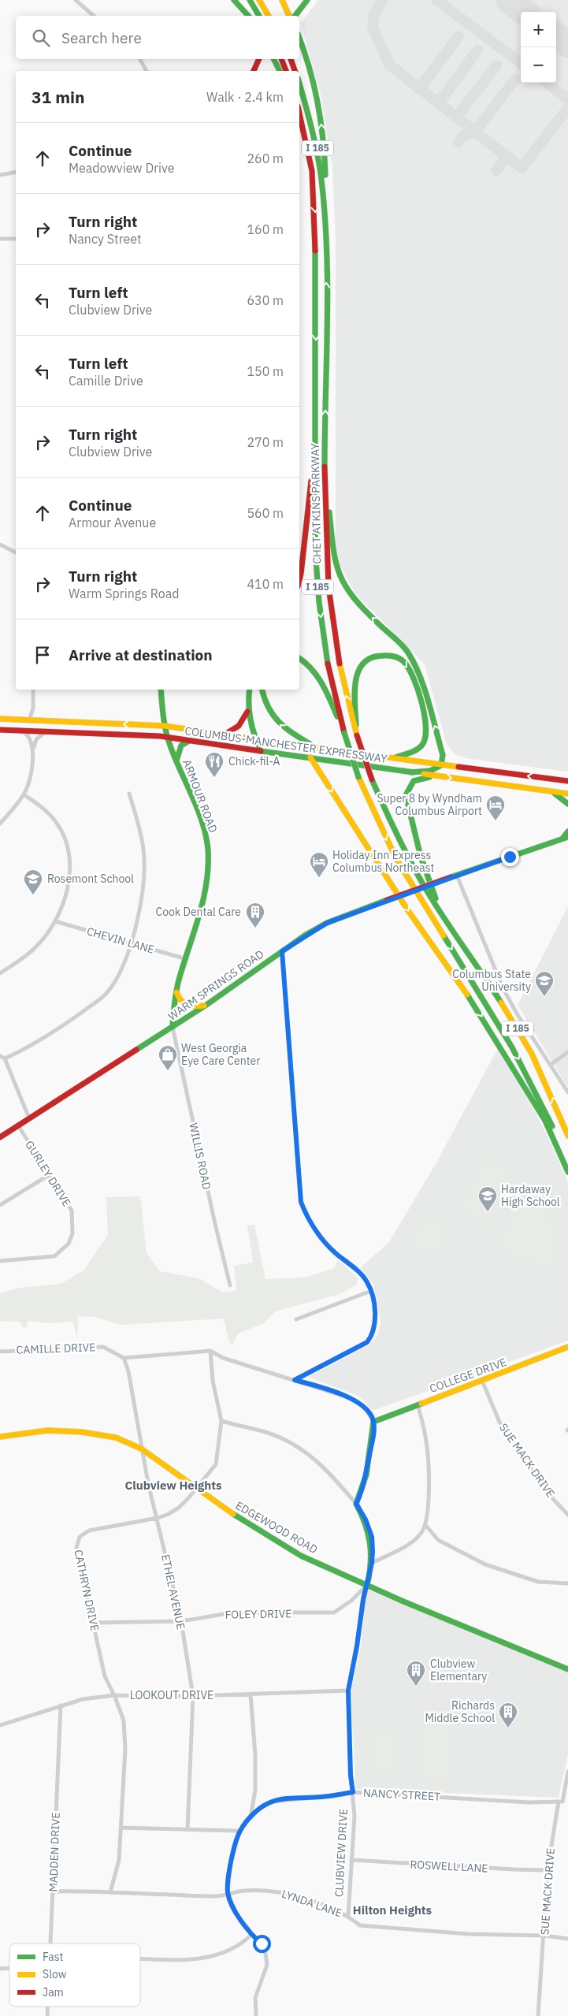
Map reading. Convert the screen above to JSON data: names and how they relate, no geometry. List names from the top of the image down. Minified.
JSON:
{"streets":{"main road":["I 185","CHET ATKINS PARKWAY","COLUMBUS-MANCHESTER EXPRESSWAY","ARMOUR ROAD","WARM SPRINGS ROAD","COLLEGE DRIVE","EDGEWOOD ROAD","CLUBVIEW DRIVE"],"street":["CHEVIN LANE","WILLIS ROAD","GURLEY DRIVE","CAMILLE DRIVE","SUE MACK DRIVE","CATHRYN DRIVE","ETHEL AVENUE","FOLEY DRIVE","LOOKOUT DRIVE","NANCY STREET","MADDEN DRIVE","ROSWELL LANE","LYNDA LANE"]},"crossings":[["COLUMBUS-MANCHESTER EXPRESSWAY","ARMOUR ROAD"],["ARMOUR ROAD","CHEVIN LANE"],["ARMOUR ROAD","WARM SPRINGS ROAD"],["ARMOUR ROAD","WILLIS ROAD"],["WARM SPRINGS ROAD","WILLIS ROAD"],["WARM SPRINGS ROAD","GURLEY DRIVE"],["CAMILLE DRIVE","ETHEL AVENUE"],["COLLEGE DRIVE","SUE MACK DRIVE"],["SUE MACK DRIVE","NANCY STREET"],["SUE MACK DRIVE","ROSWELL LANE"],["SUE MACK DRIVE","LYNDA LANE"],["EDGEWOOD ROAD","CATHRYN DRIVE"],["EDGEWOOD ROAD","ETHEL AVENUE"],["EDGEWOOD ROAD","FOLEY DRIVE"],["EDGEWOOD ROAD","CLUBVIEW DRIVE"],["CATHRYN DRIVE","ETHEL AVENUE"],["CATHRYN DRIVE","FOLEY DRIVE"],["CATHRYN DRIVE","LOOKOUT DRIVE"],["CATHRYN DRIVE","LYNDA LANE"],["ETHEL AVENUE","FOLEY DRIVE"],["ETHEL AVENUE","LOOKOUT DRIVE"],["FOLEY DRIVE","CLUBVIEW DRIVE"],["LOOKOUT DRIVE","MADDEN DRIVE"],["LOOKOUT DRIVE","CLUBVIEW DRIVE"],["NANCY STREET","CLUBVIEW DRIVE"],["MADDEN DRIVE","LYNDA LANE"],["CLUBVIEW DRIVE","ROSWELL LANE"],["CLUBVIEW DRIVE","LYNDA LANE"]],"districts":["Clubview Heights","Hilton Heights"],"places":{"restaurant":["Chick-fil-A"],"hotel":["Super 8 by Wyndham Columbus Airport","Holiday Inn Express Columbus Northeast"],"school or university":["Rosemont School","Columbus State University","Hardaway High School"],"building":["Cook Dental Care","Clubview Elementary","Richards Middle School"],"shop":["West Georgia Eye Care Center"]},"legend":["Fast","Slow","Jam"],"page":{"map_buttons":["+","−"],"search":"Search here","heading":["31 min","Walk · 2.4 km"],"list":[["Continue","Meadowview Drive","260 m"],["Turn right","Nancy Street","160 m"],["Turn left","Clubview Drive","630 m"],["Turn left","Camille Drive","150 m"],["Turn right","Clubview Drive","270 m"],["Continue","Armour Avenue","560 m"],["Turn right","Warm Springs Road","410 m"],"Arrive at destination"]}}
